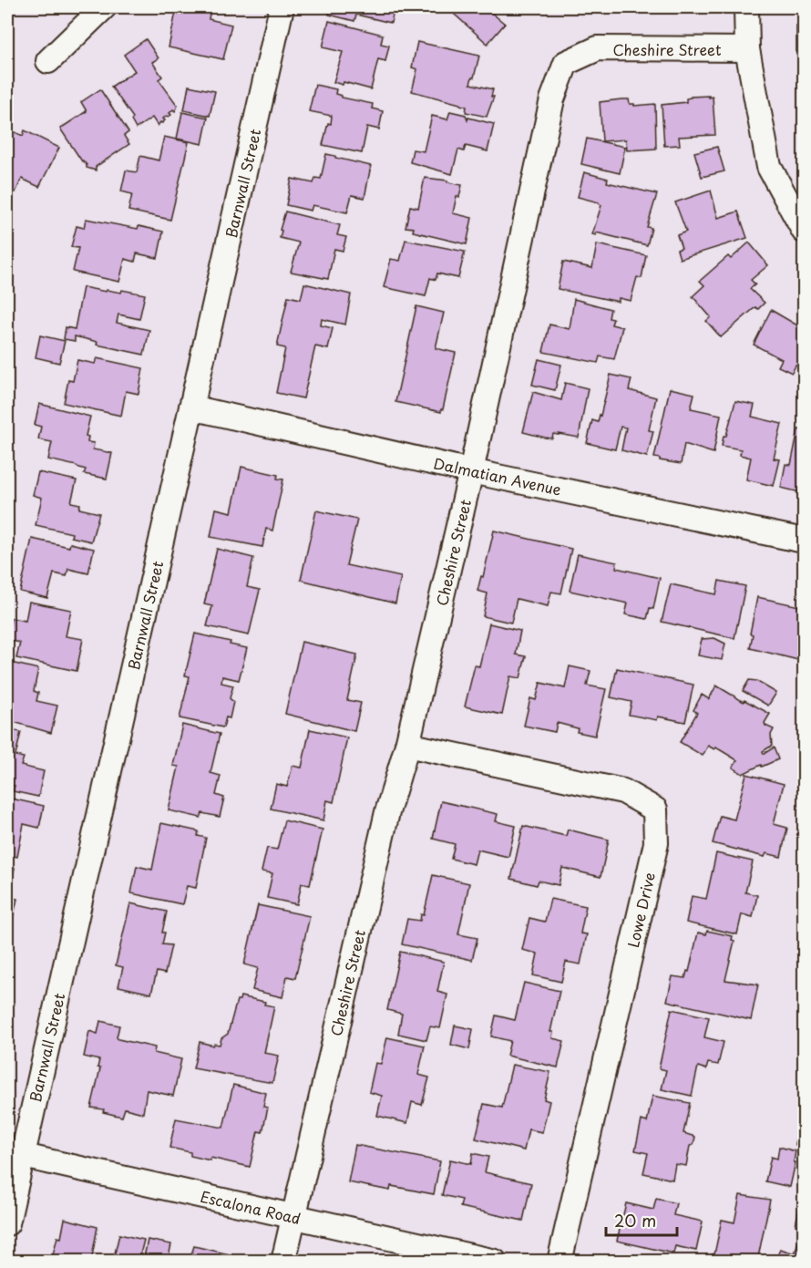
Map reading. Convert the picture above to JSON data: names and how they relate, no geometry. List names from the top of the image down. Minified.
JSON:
{"streets":{"street":["Cheshire Street","Barnwall Street","Dalmatian Avenue","Lowe Drive","Escalona Road"]},"crossings":[["Cheshire Street","Dalmatian Avenue"],["Cheshire Street","Lowe Drive"],["Cheshire Street","Escalona Road"],["Barnwall Street","Dalmatian Avenue"],["Barnwall Street","Escalona Road"]],"scale_bar":"20 m"}
